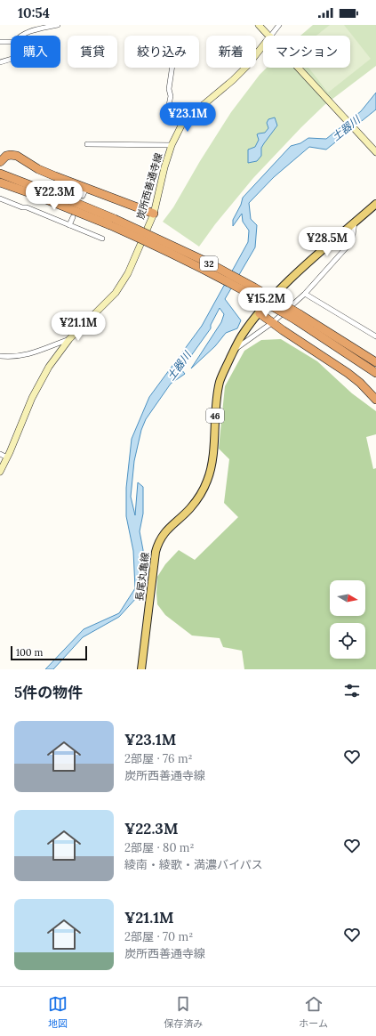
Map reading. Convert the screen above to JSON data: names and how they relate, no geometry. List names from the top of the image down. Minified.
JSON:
{"streets":{"highway":["32"],"main road":["炭所西善通寺線","46","長尾丸亀線"]},"water":["土器川"],"scale_bar":"100 m","north":"right","page":{"status":"10:54","chip":["購入","賃貸","絞り込み","新着","マンション"],"price":["¥23.1M","¥22.3M","¥28.5M","¥15.2M","¥21.1M"],"scale":"100 m","heading":"5件の物件","list":[{"name":"¥23.1M","note":"2部屋 · 76 m² · 炭所西善通寺線"},{"name":"¥22.3M","note":"2部屋 · 80 m² · 綾南・綾歌・満濃バイパス"},{"name":"¥21.1M","note":"2部屋 · 70 m² · 炭所西善通寺線"}],"tabs":["地図","保存済み","ホーム"]}}
